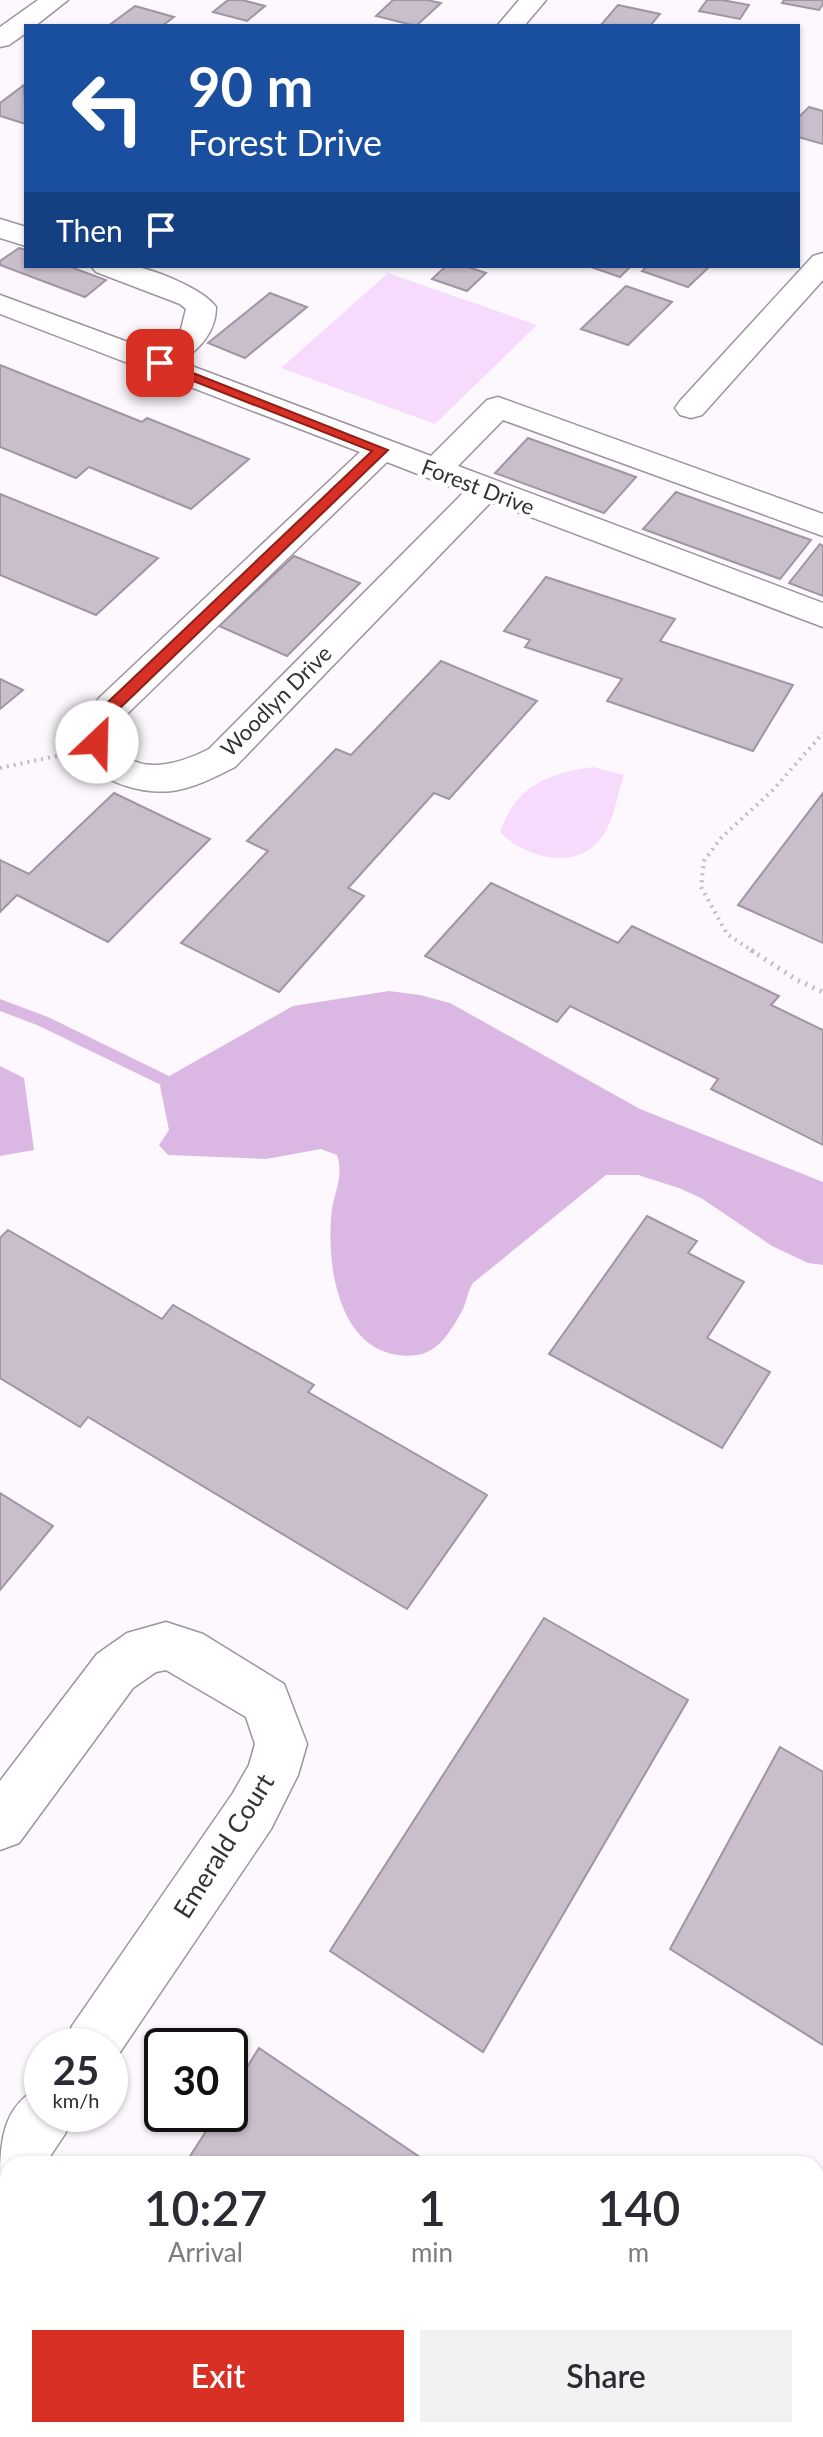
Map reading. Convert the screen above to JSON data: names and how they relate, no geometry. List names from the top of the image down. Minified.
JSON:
{"streets":{"street":["Forest Drive","Woodlyn Drive","Emerald Court"]},"crossings":[["Forest Drive","Woodlyn Drive"]],"page":{"turn":["90 m","Forest Drive"],"then":"Then","speed":"25 km/h","limit":"30","eta":["10:27","Arrival","1","min","140","m"],"buttons":["Exit","Share"]}}
